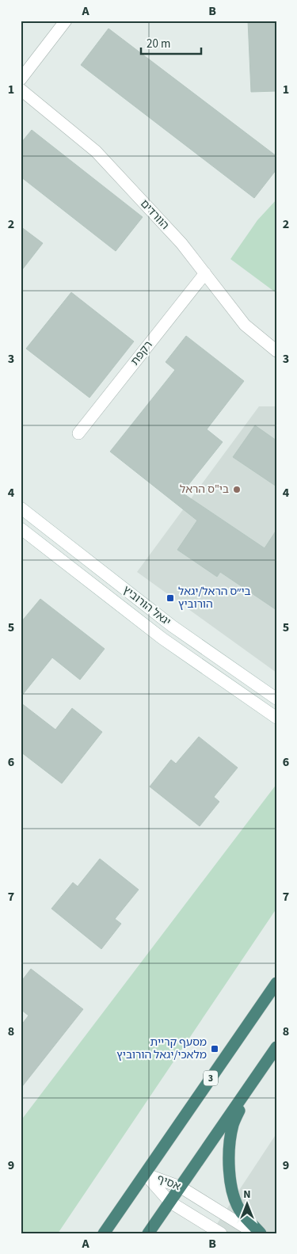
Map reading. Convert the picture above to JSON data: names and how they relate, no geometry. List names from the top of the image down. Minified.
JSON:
{"streets":{"highway":["3"],"street":["הוורדים","רקפת","יגאל הורוביץ","אסיף"]},"crossings":[["הוורדים","רקפת"],["3","אסיף"]],"places":{"other":["בי\"ס הראל"],"transit":["בי״ס הראל/יגאל הורוביץ","מסעף קריית מלאכי/יגאל הורוביץ"]},"scale_bar":"20 m","north":"top","grid":{"columns":["A","B"],"rows":["1","2","3","4","5","6","7","8","9"]}}
